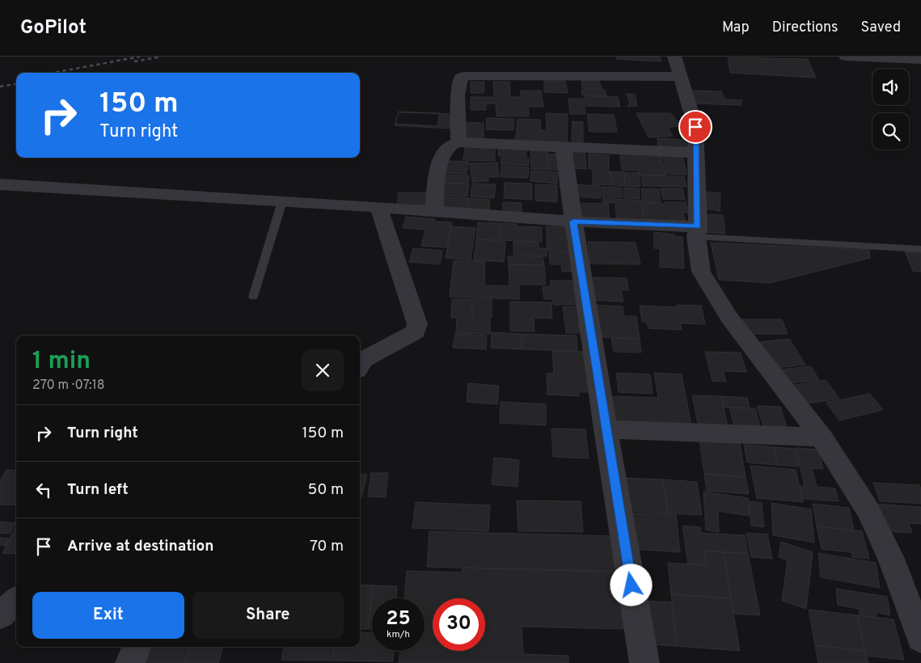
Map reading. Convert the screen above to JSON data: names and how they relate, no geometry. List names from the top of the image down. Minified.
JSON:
{"page":{"header":"GoPilot","nav":["Map","Directions","Saved"],"turn":["150 m","Turn right"],"heading":["1 min","270 m · 07:18"],"list":[{"name":"Turn right","value":"150 m"},{"name":"Turn left","value":"50 m"},{"name":"Arrive at destination","value":"70 m"}],"buttons":["Exit","Share"],"speed":"25 km/h","limit":"30"}}
